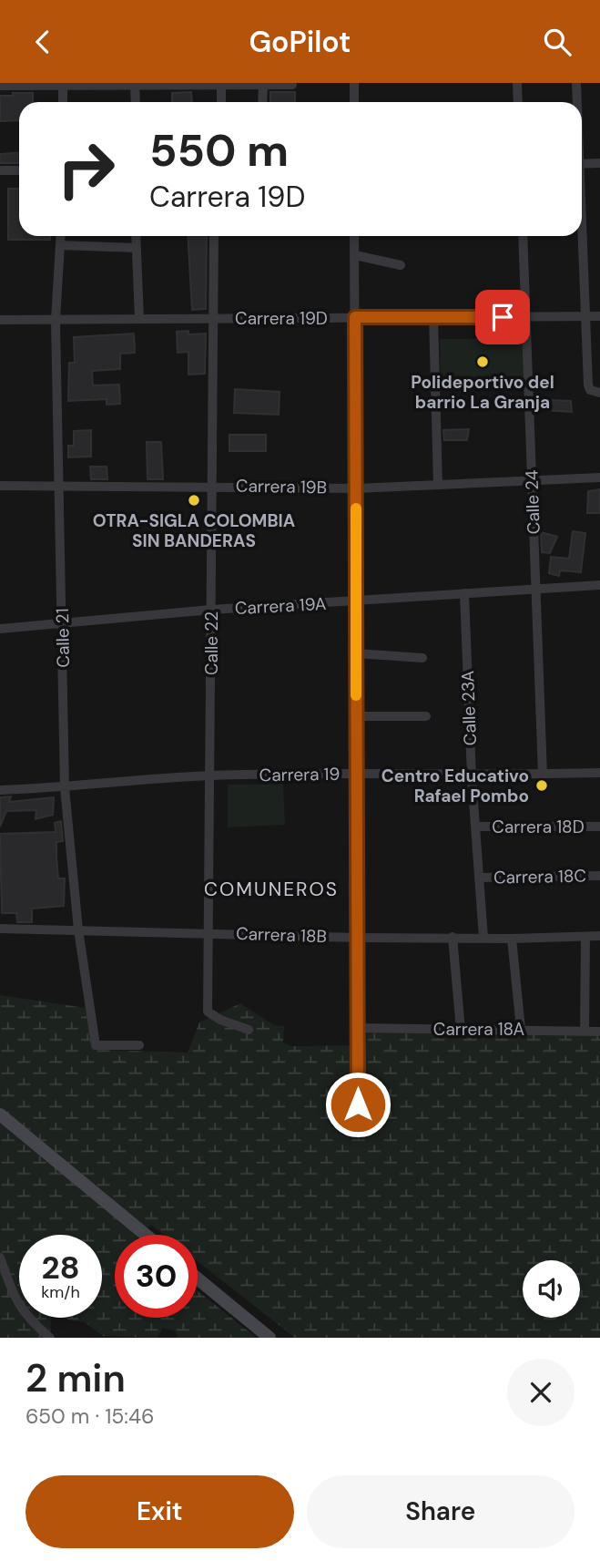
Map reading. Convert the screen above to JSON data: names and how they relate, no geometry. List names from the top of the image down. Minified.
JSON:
{"streets":{"street":["Carrera 19D","Carrera 19B","Calle 24","Carrera 19A","Calle 21","Calle 22","Calle 23A","Carrera 19","Carrera 18D","Carrera 18C","Carrera 18B","Carrera 18A"]},"crossings":[["Carrera 19D","Calle 24"],["Carrera 19D","Calle 21"],["Carrera 19D","Calle 22"],["Carrera 19B","Calle 24"],["Carrera 19B","Calle 21"],["Carrera 19B","Calle 22"],["Calle 24","Carrera 19A"],["Calle 24","Carrera 19"],["Carrera 19A","Calle 21"],["Carrera 19A","Calle 22"],["Carrera 19A","Calle 23A"],["Calle 21","Carrera 19"],["Calle 21","Carrera 18B"],["Calle 22","Carrera 19"],["Calle 22","Carrera 18B"],["Calle 23A","Carrera 19"],["Calle 23A","Carrera 18D"],["Calle 23A","Carrera 18C"],["Calle 23A","Carrera 18B"]],"districts":["COMUNEROS"],"places":["Polideportivo del barrio La Granja","OTRA-SIGLA COLOMBIA SIN BANDERAS","Centro Educativo Rafael Pombo"],"page":{"header":"GoPilot","turn":["550 m","Carrera 19D"],"speed":"28 km/h","limit":"30","heading":["2 min","650 m · 15:46"],"buttons":["Exit","Share"]}}
